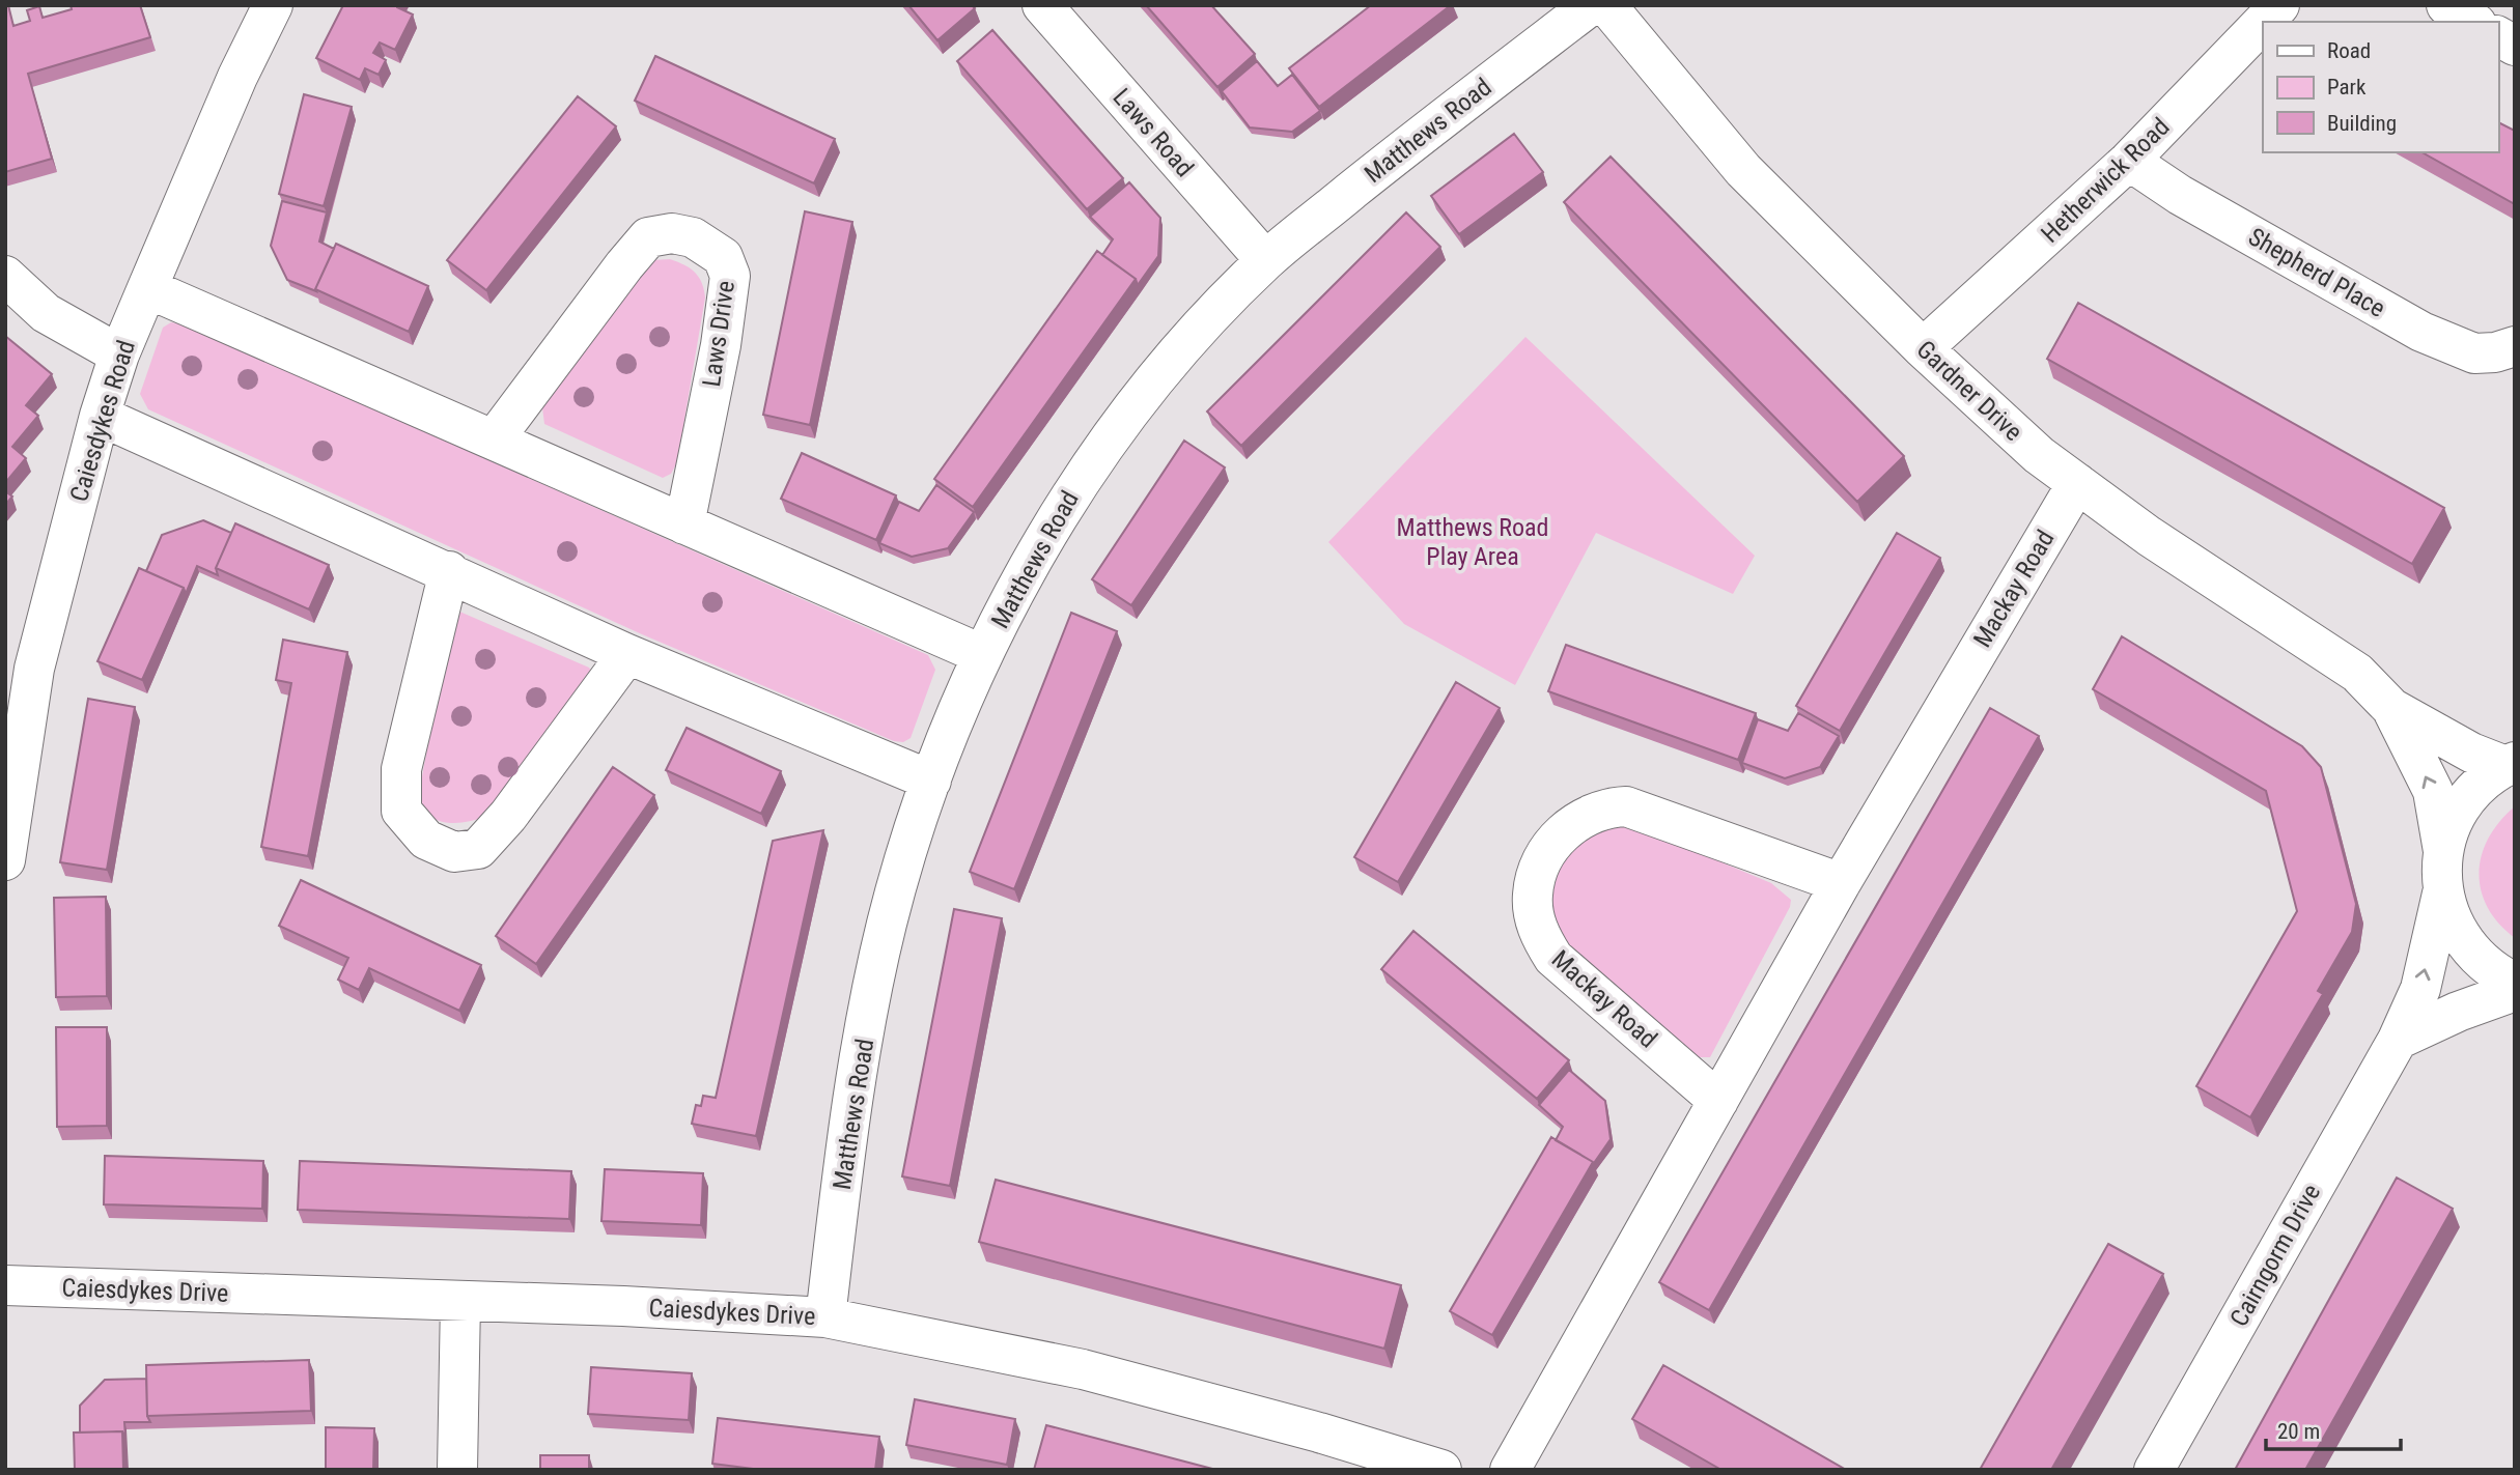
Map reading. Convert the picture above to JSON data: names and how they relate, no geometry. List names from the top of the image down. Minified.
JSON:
{"streets":{"street":["Matthews Road","Laws Road","Hetherwick Road","Shepherd Place","Laws Drive","Gardner Drive","Caiesdykes Road","Mackay Road","Cairngorm Drive","Caiesdykes Drive"]},"crossings":[["Matthews Road","Laws Road"],["Matthews Road","Caiesdykes Drive"],["Hetherwick Road","Shepherd Place"],["Hetherwick Road","Gardner Drive"],["Gardner Drive","Mackay Road"]],"parks":["Matthews Road Play Area"],"legend":["Road","Park","Building"],"scale_bar":"20 m"}
